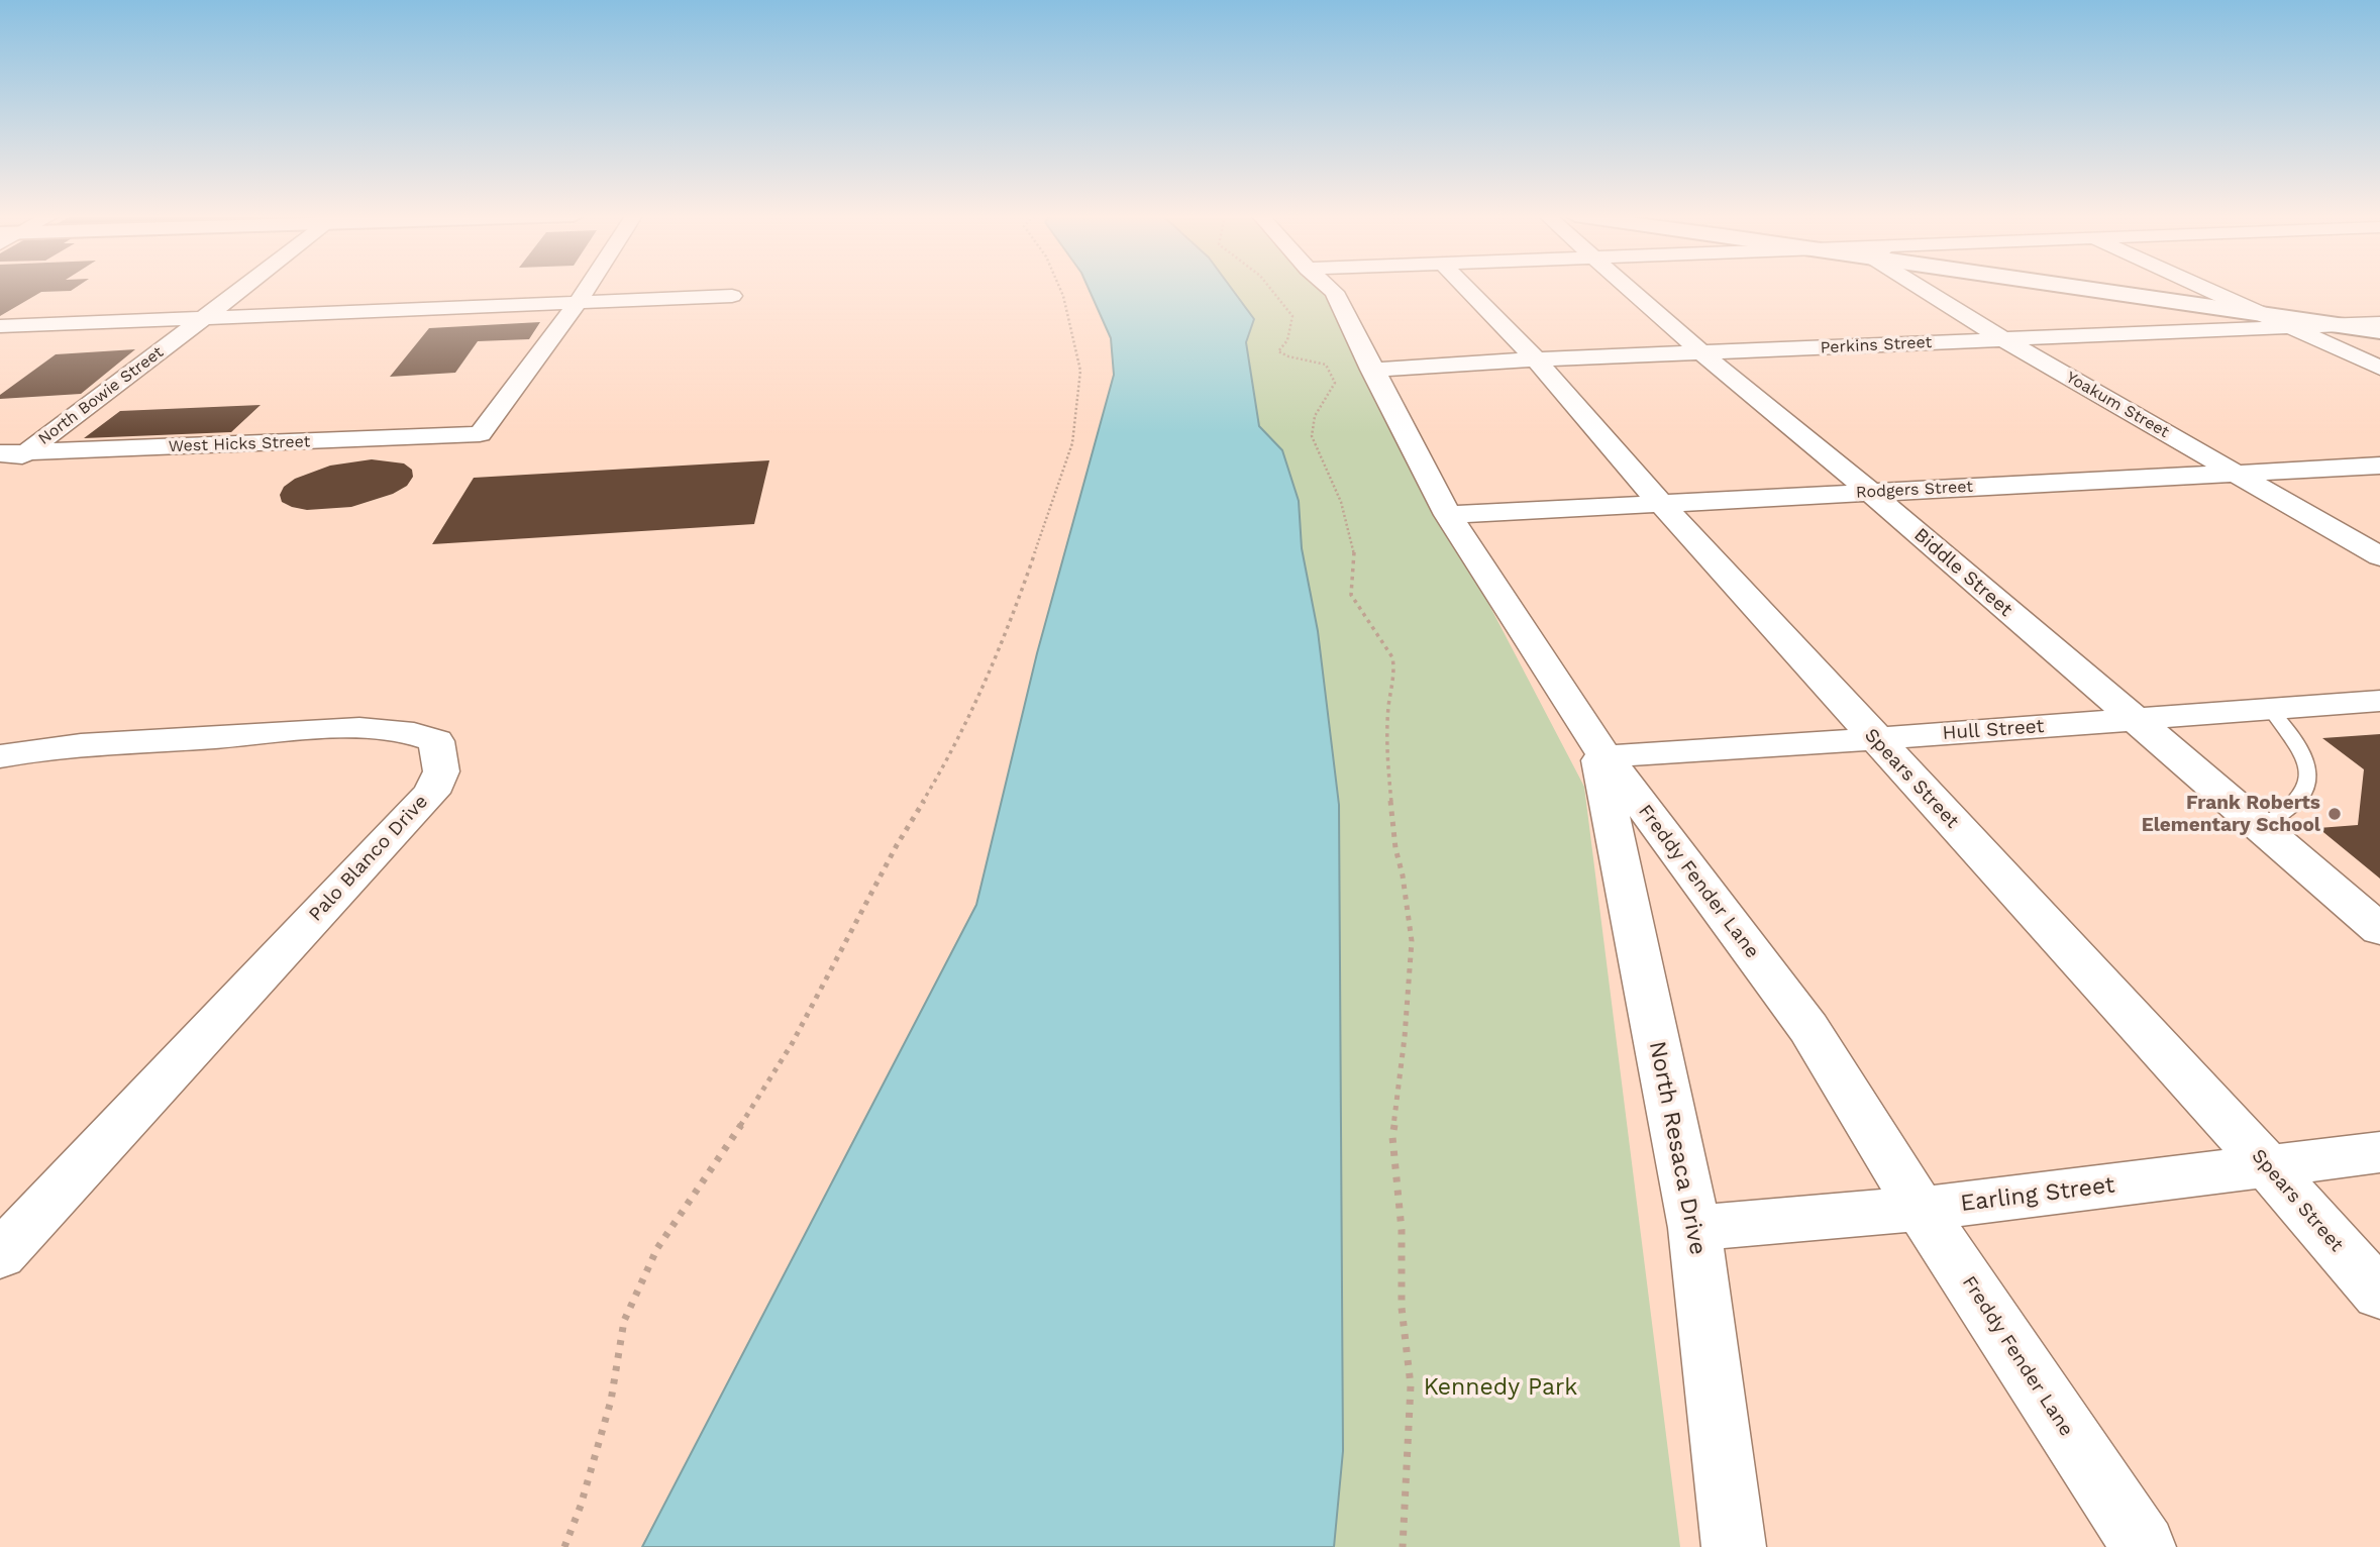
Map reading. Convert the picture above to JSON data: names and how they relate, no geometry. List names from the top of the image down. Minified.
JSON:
{"streets":{"street":["Perkins Street","North Bowie Street","Yoakum Street","West Hicks Street","Rodgers Street","Biddle Street","Hull Street","Spears Street","Palo Blanco Drive","Freddy Fender Lane","North Resaca Drive","Earling Street"]},"crossings":[["Perkins Street","Yoakum Street"],["Perkins Street","Biddle Street"],["Perkins Street","Spears Street"],["Perkins Street","Freddy Fender Lane"],["North Bowie Street","West Hicks Street"],["Yoakum Street","Rodgers Street"],["Rodgers Street","Biddle Street"],["Rodgers Street","Spears Street"],["Rodgers Street","Freddy Fender Lane"],["Biddle Street","Hull Street"],["Hull Street","Spears Street"],["Hull Street","Freddy Fender Lane"],["Hull Street","North Resaca Drive"],["Spears Street","Earling Street"],["Freddy Fender Lane","North Resaca Drive"],["Freddy Fender Lane","Earling Street"],["North Resaca Drive","Earling Street"]],"parks":["Kennedy Park"],"places":["Frank Roberts Elementary School"]}
